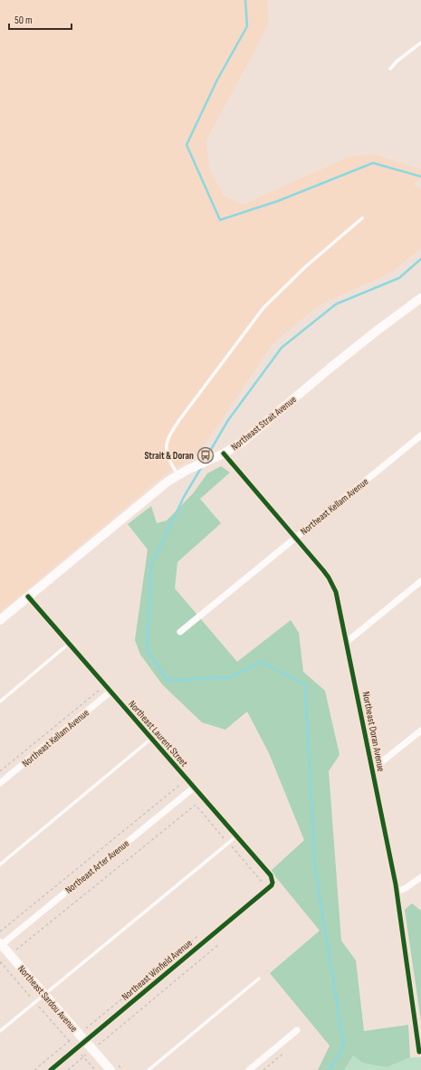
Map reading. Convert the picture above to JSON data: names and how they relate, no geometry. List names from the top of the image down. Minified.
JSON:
{"streets":{"main road":["Northeast Strait Avenue","Northeast Sardou Avenue"],"street":["Northeast Kellam Avenue","Northeast Doran Avenue","Northeast Laurent Street","Northeast Arter Avenue","Northeast Winfield Avenue"]},"crossings":[["Northeast Strait Avenue","Northeast Doran Avenue"],["Northeast Strait Avenue","Northeast Laurent Street"],["Northeast Kellam Avenue","Northeast Doran Avenue"],["Northeast Kellam Avenue","Northeast Laurent Street"],["Northeast Laurent Street","Northeast Arter Avenue"],["Northeast Laurent Street","Northeast Winfield Avenue"],["Northeast Arter Avenue","Northeast Sardou Avenue"],["Northeast Winfield Avenue","Northeast Sardou Avenue"]],"places":{"bus stop":["Strait & Doran"]},"scale_bar":"50 m"}
